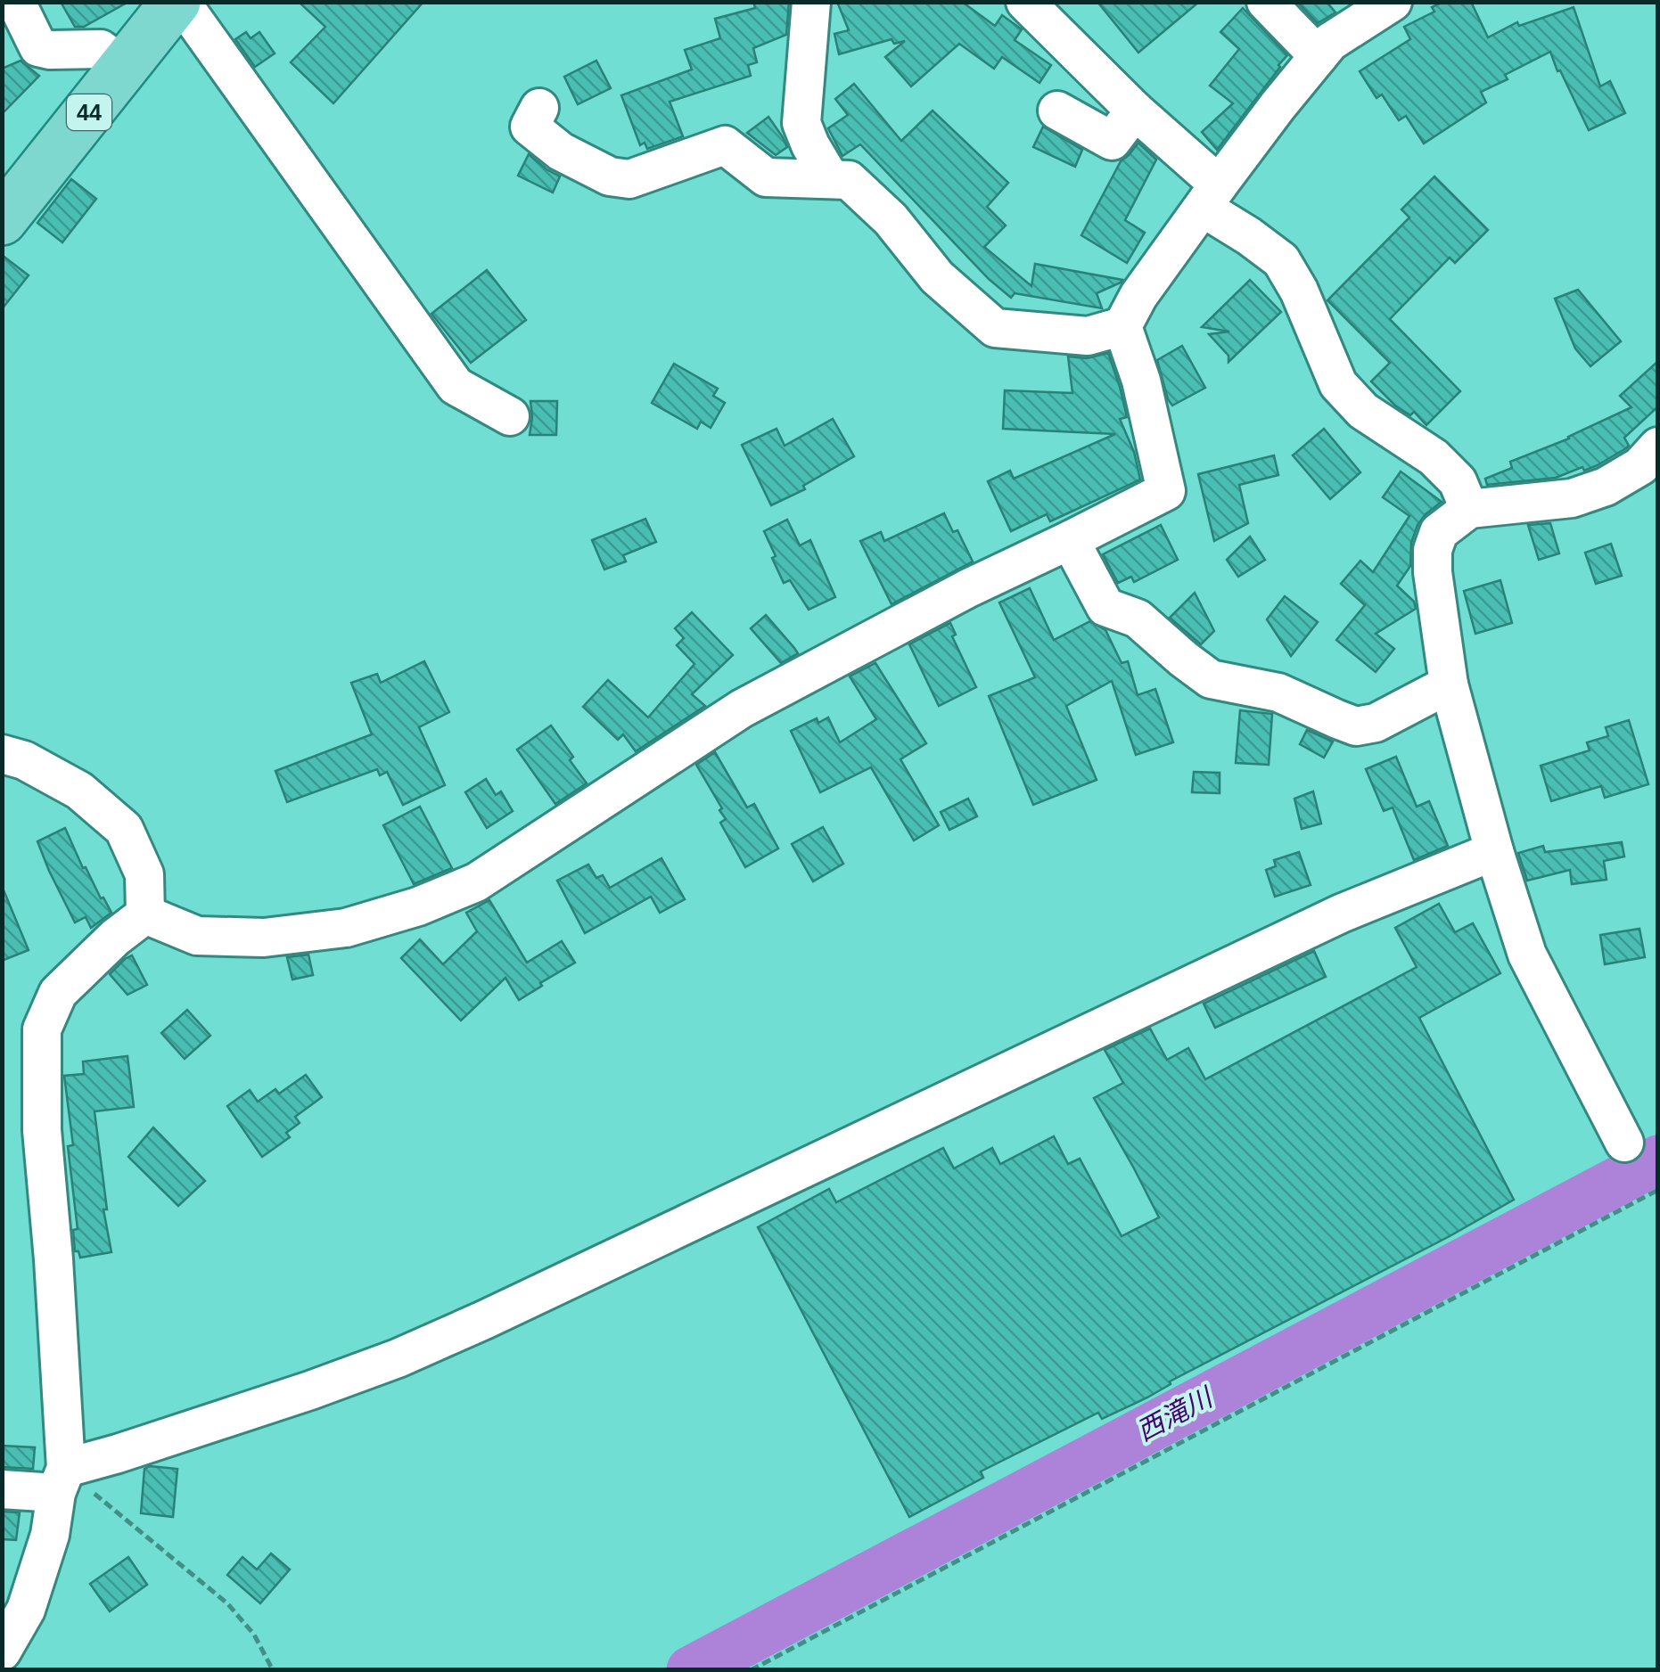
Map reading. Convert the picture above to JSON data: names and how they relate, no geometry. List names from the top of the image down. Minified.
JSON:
{"streets":{"main road":["44"]},"water":["西滝川"]}
